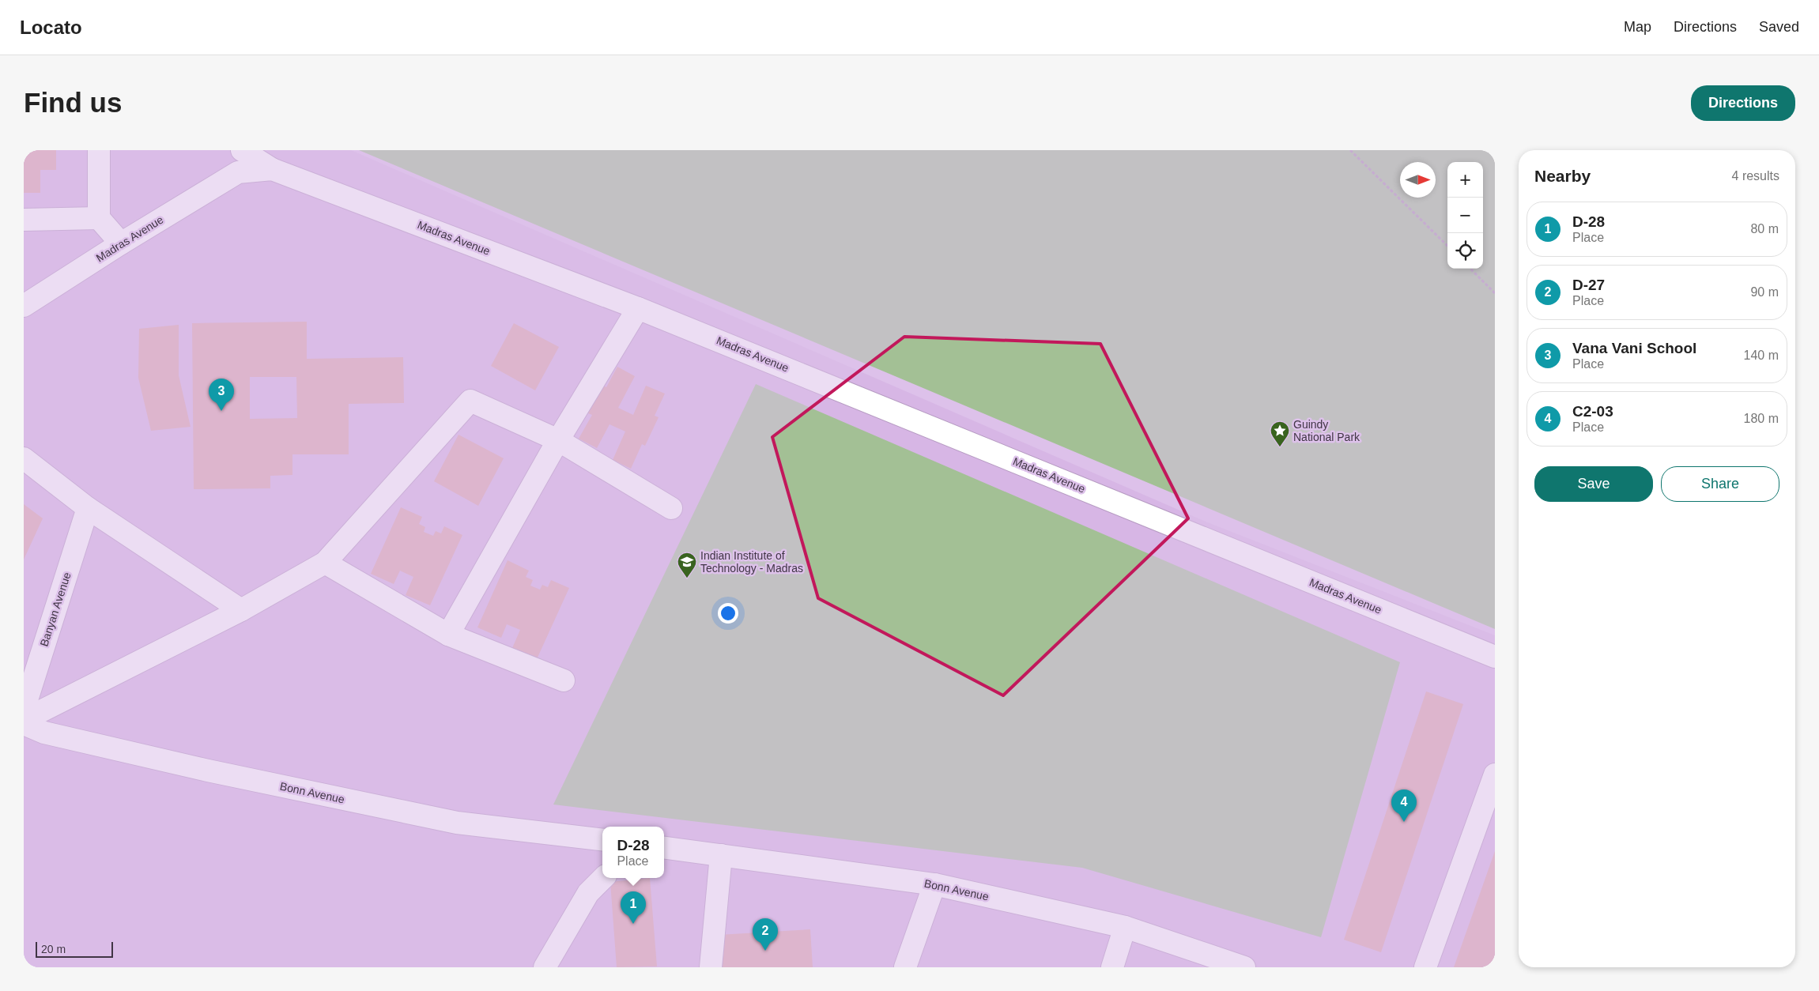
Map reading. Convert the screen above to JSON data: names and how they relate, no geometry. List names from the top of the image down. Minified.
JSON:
{"streets":{"lane":["Madras Avenue","Banyan Avenue","Bonn Avenue"]},"places":{"place":["Guindy National Park"],"school or university":["Indian Institute of Technology - Madras"]},"scale_bar":"20 m","north":"right","page":{"header":"Locato","nav":["Map","Directions","Saved"],"buttons":["Directions",["Save","Share"]],"title":"Find us","heading":["Nearby","4 results"],"map_buttons":["+","−"],"list":[{"mark":"1","name":"D-28","note":"Place","value":"80 m"},{"mark":"2","name":"D-27","note":"Place","value":"90 m"},{"mark":"3","name":"Vana Vani School","note":"Place","value":"140 m"},{"mark":"4","name":"C2-03","note":"Place","value":"180 m"}],"pins":["3","4","1","2"],"popup":["D-28","Place"],"scale":"20 m"}}
